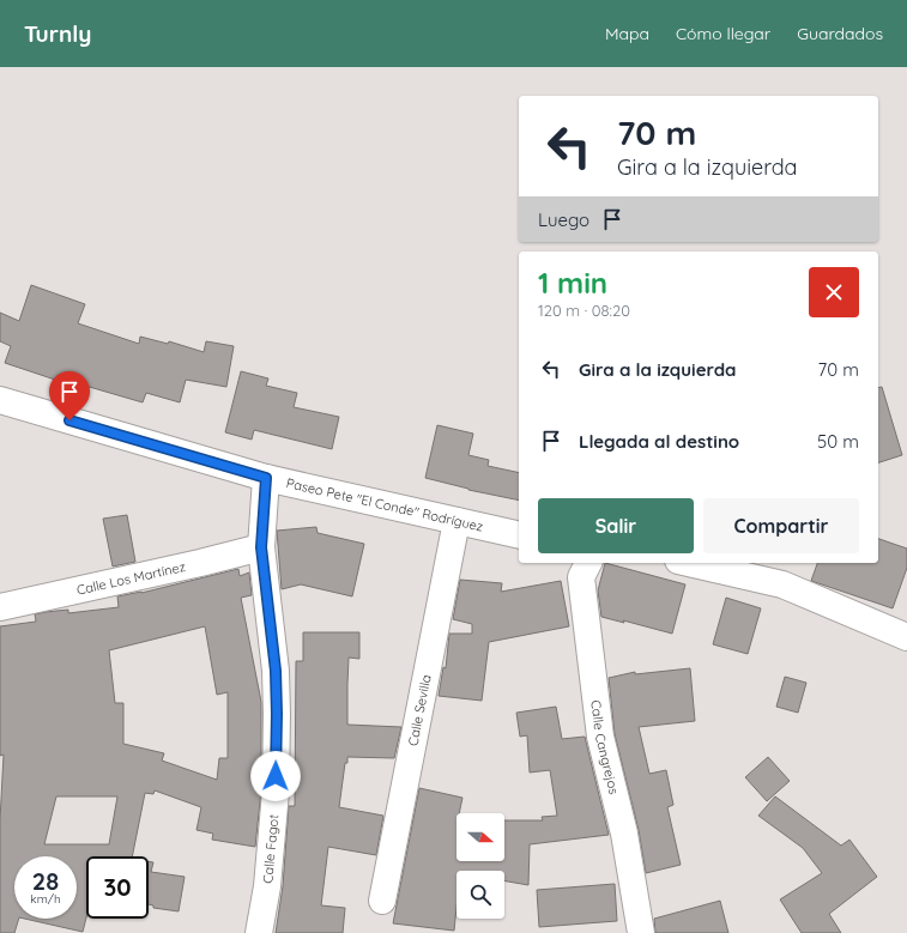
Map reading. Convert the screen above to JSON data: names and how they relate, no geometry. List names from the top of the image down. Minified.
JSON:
{"streets":{"street":["Paseo Pete \"El Conde\" Rodríguez","Calle Los Martínez","Calle Sevilla","Calle Cangrejos","Calle Fagot"]},"crossings":[["Paseo Pete \"El Conde\" Rodríguez","Calle Sevilla"],["Paseo Pete \"El Conde\" Rodríguez","Calle Fagot"],["Calle Los Martínez","Calle Fagot"]],"north":"right","page":{"header":"Turnly","nav":["Mapa","Cómo llegar","Guardados"],"turn":["70 m","Gira a la izquierda"],"then":"Luego","heading":["1 min","120 m · 08:20"],"list":[{"name":"Gira a la izquierda","value":"70 m"},{"name":"Llegada al destino","value":"50 m"}],"buttons":["Salir","Compartir"],"speed":"28 km/h","limit":"30"}}
